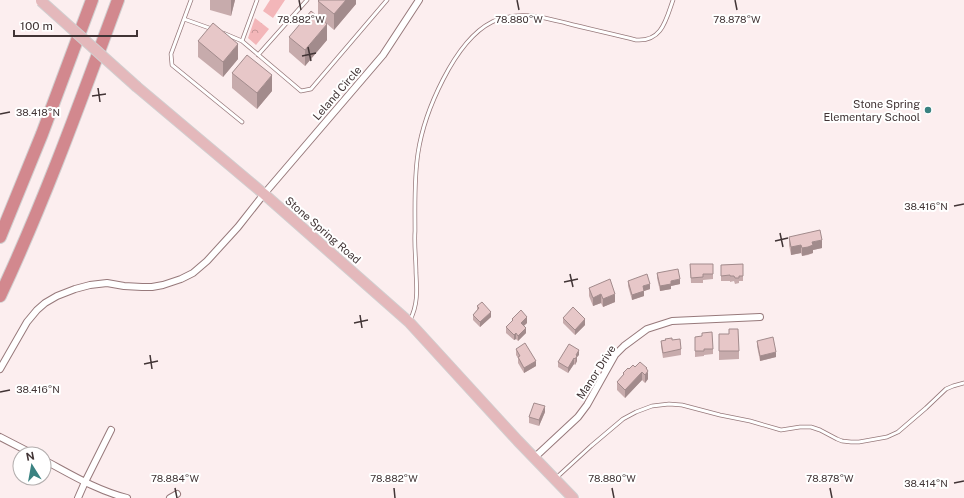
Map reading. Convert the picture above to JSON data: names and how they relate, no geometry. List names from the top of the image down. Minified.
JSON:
{"streets":{"main road":["Stone Spring Road"],"street":["Leland Circle","Manor Drive"]},"crossings":[["Leland Circle","Stone Spring Road"],["Stone Spring Road","Manor Drive"]],"places":["Stone Spring Elementary School"],"scale_bar":"100 m","north":"top","coordinates":["78.882°W","78.880°W","78.878°W","38.418°N","38.416°N","78.884°W","38.414°N"]}
